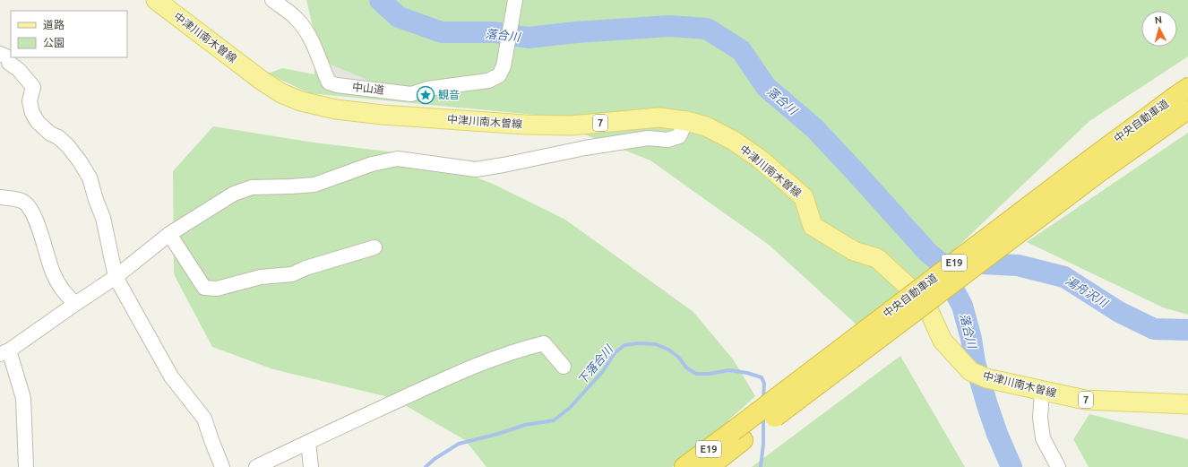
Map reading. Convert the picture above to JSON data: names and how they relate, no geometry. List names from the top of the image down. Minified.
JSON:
{"streets":{"highway":["中央自動車道","E19"],"main road":["中津川南木曽線","7"],"street":["中山道"]},"water":["落合川","湯舟沢川","下落合川"],"places":{"place":["観音"]},"legend":["道路","公園"],"north":"top"}
